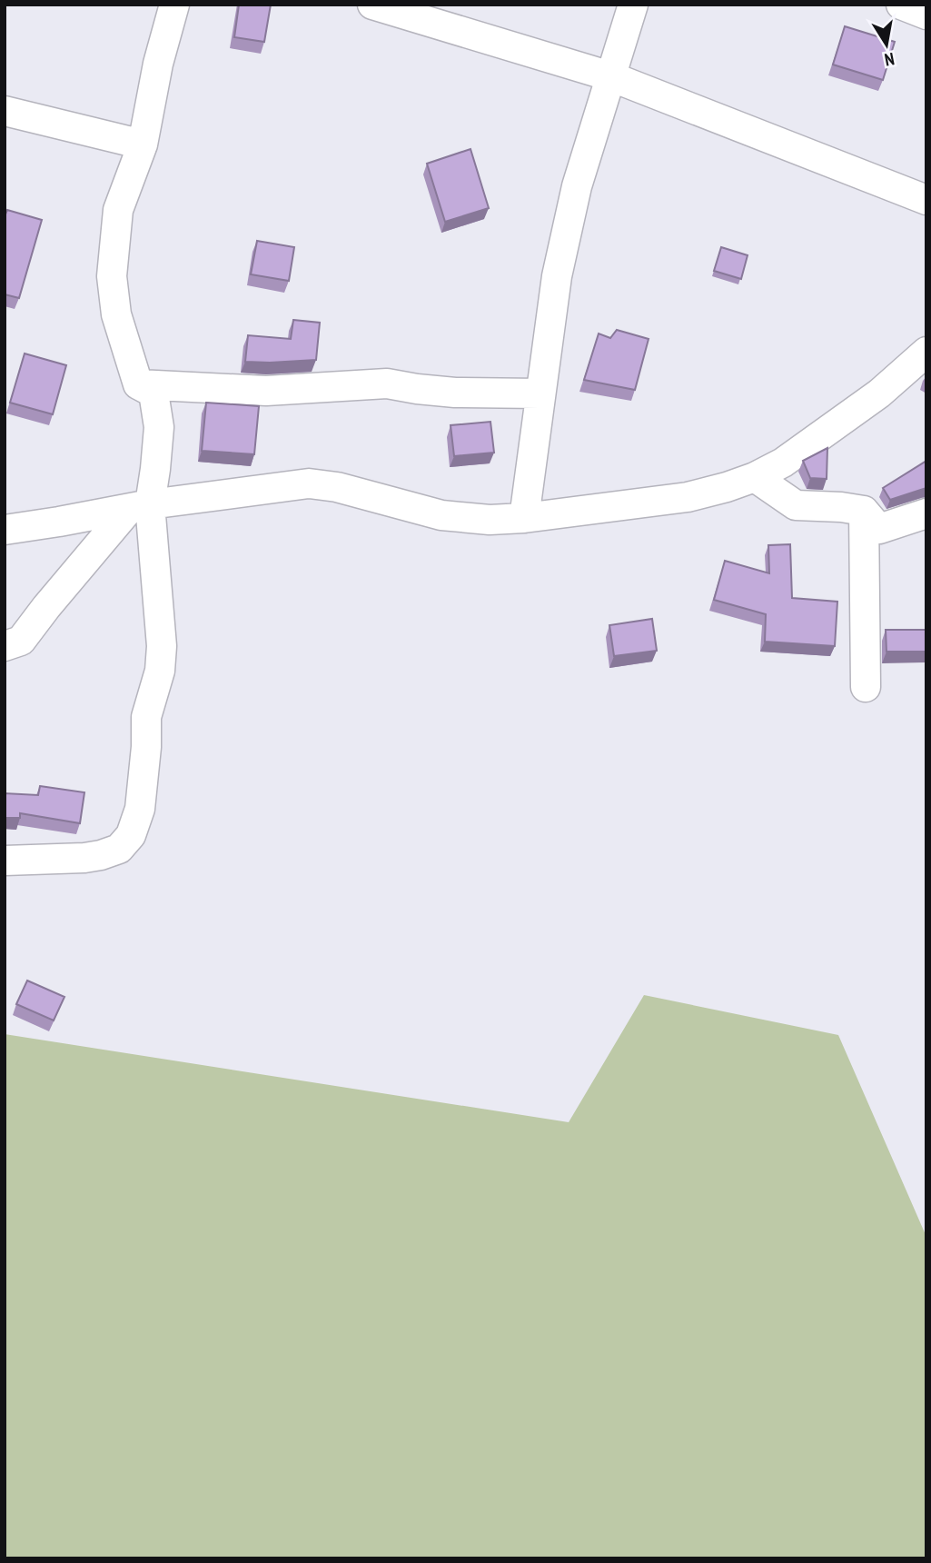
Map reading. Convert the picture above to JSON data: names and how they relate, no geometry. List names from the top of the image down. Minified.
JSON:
{"north":"bottom"}
